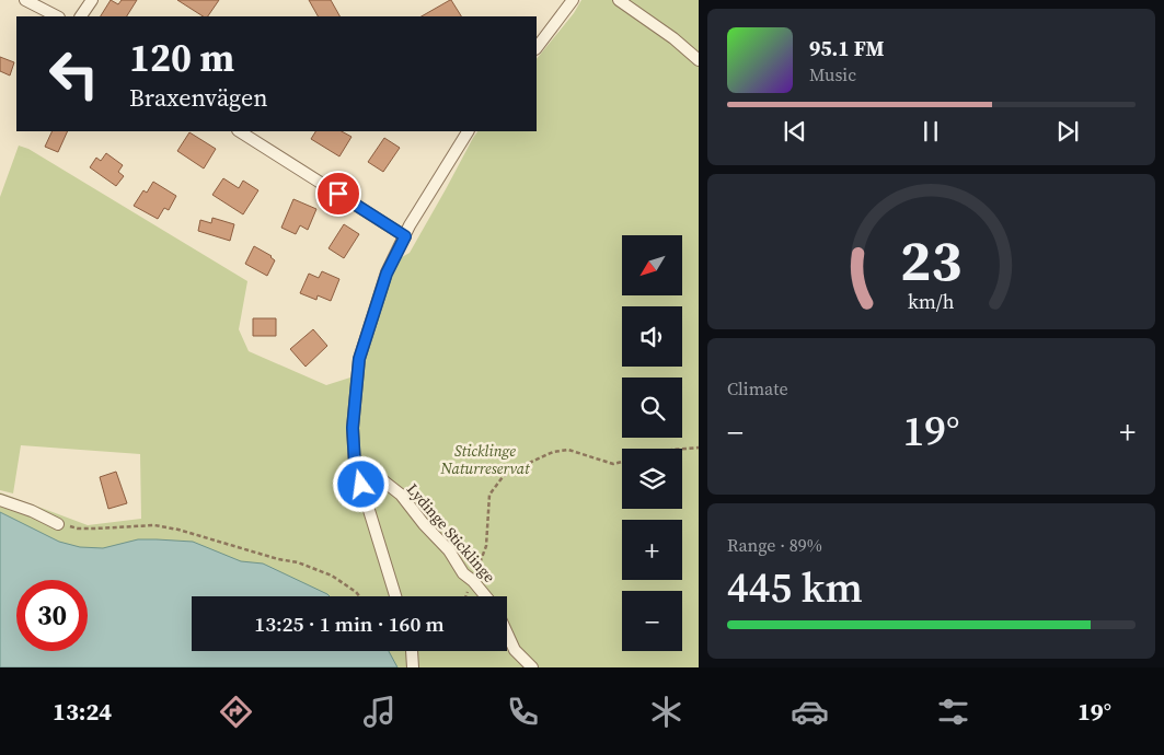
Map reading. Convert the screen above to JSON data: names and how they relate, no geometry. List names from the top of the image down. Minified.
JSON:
{"streets":{"street":["Lydinge Sticklinge"]},"parks":["Sticklinge Naturreservat"],"north":"bottom left","page":{"turn":["120 m","Braxenvägen"],"song":["95.1 FM","Music"],"map_buttons":["+","−"],"tile":["Climate",["Range · 89%","445 km"]],"heat":["−","19°","+"],"limit":"30","trip":"13:25 · 1 min · 160 m","tabs":["13:24","19°"],"gauge":["23","km/h"]}}
